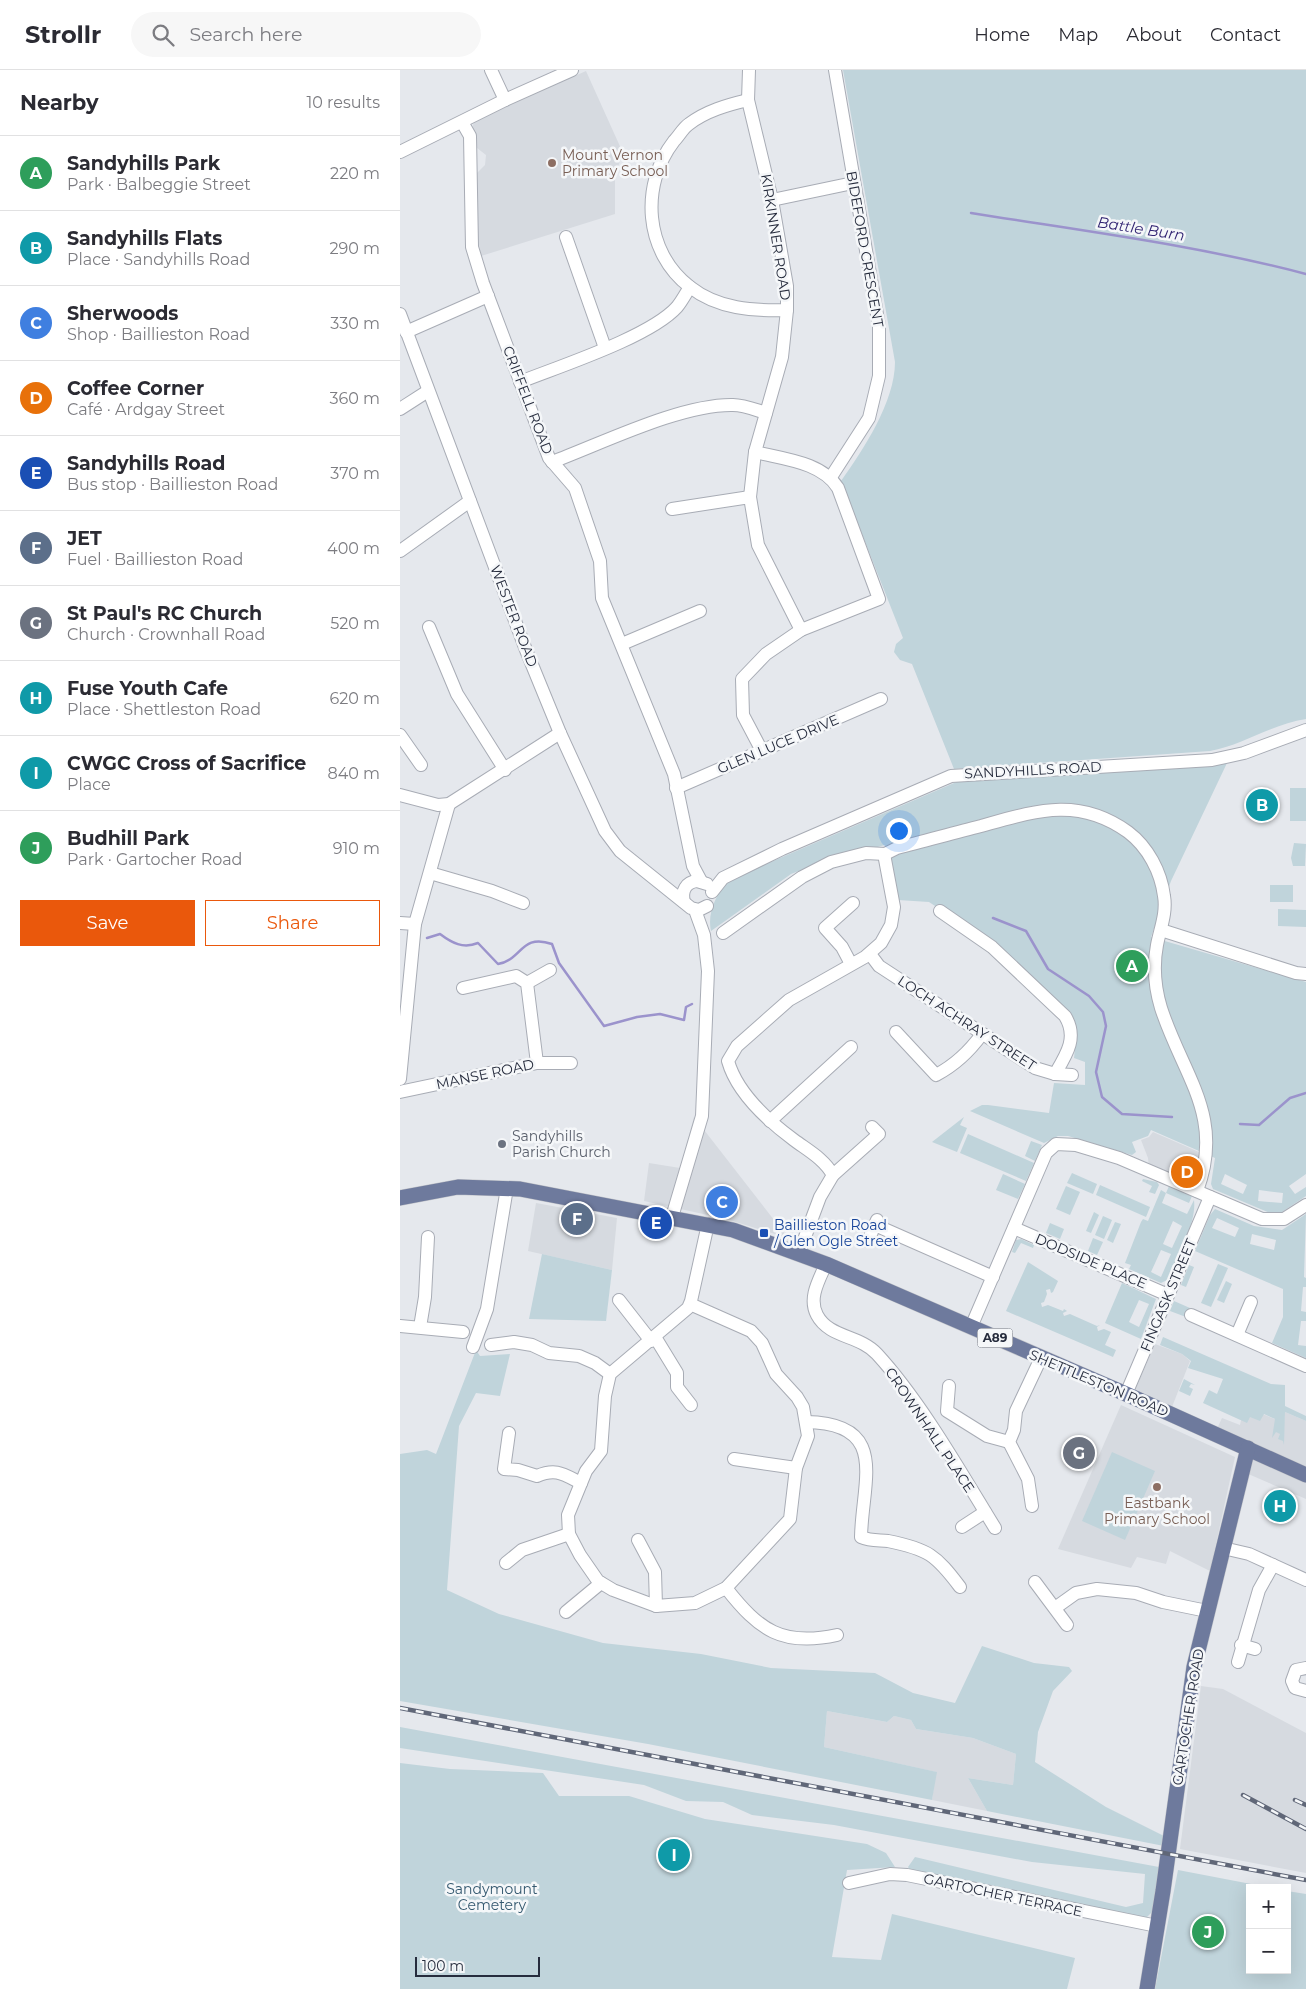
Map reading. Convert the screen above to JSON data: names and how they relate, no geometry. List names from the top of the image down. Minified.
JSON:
{"streets":{"main road":["A89","SHETTLESTON ROAD","GARTOCHER ROAD"],"street":["KIRKINNER ROAD","BIDEFORD CRESCENT","CRIFFELL ROAD","WESTER ROAD","GLEN LUCE DRIVE","SANDYHILLS ROAD","LOCH ACHRAY STREET","MANSE ROAD","DODSIDE PLACE","FINGASK STREET","CROWNHALL PLACE","GARTOCHER TERRACE"]},"crossings":[["CRIFFELL ROAD","WESTER ROAD"],["CRIFFELL ROAD","GLEN LUCE DRIVE"],["CRIFFELL ROAD","SANDYHILLS ROAD"],["WESTER ROAD","SANDYHILLS ROAD"],["DODSIDE PLACE","FINGASK STREET"],["FINGASK STREET","SHETTLESTON ROAD"],["A89","SHETTLESTON ROAD"],["SHETTLESTON ROAD","CROWNHALL PLACE"],["SHETTLESTON ROAD","GARTOCHER ROAD"],["GARTOCHER ROAD","GARTOCHER TERRACE"]],"water":["Battle Burn"],"parks":["Sandymount Cemetery"],"places":{"other":["Mount Vernon Primary School","Sandyhills Parish Church","Eastbank Primary School"],"transit":["Baillieston Road / Glen Ogle Street"]},"scale_bar":"100 m","page":{"header":"Strollr","search":"Search here","nav":["Home","Map","About","Contact"],"heading":["Nearby","10 results"],"list":[{"mark":"A","name":"Sandyhills Park","note":"Park · Balbeggie Street","value":"220 m"},{"mark":"B","name":"Sandyhills Flats","note":"Place · Sandyhills Road","value":"290 m"},{"mark":"C","name":"Sherwoods","note":"Shop · Baillieston Road","value":"330 m"},{"mark":"D","name":"Coffee Corner","note":"Café · Ardgay Street","value":"360 m"},{"mark":"E","name":"Sandyhills Road","note":"Bus stop · Baillieston Road","value":"370 m"},{"mark":"F","name":"JET","note":"Fuel · Baillieston Road","value":"400 m"},{"mark":"G","name":"St Paul's RC Church","note":"Church · Crownhall Road","value":"520 m"},{"mark":"H","name":"Fuse Youth Cafe","note":"Place · Shettleston Road","value":"620 m"},{"mark":"I","name":"CWGC Cross of Sacrifice","note":"Place","value":"840 m"},{"mark":"J","name":"Budhill Park","note":"Park · Gartocher Road","value":"910 m"}],"pins":["B","A","D","C","F","E","G","H","I","J"],"buttons":["Save","Share"],"map_buttons":["+","−"],"scale":"100 m"}}
